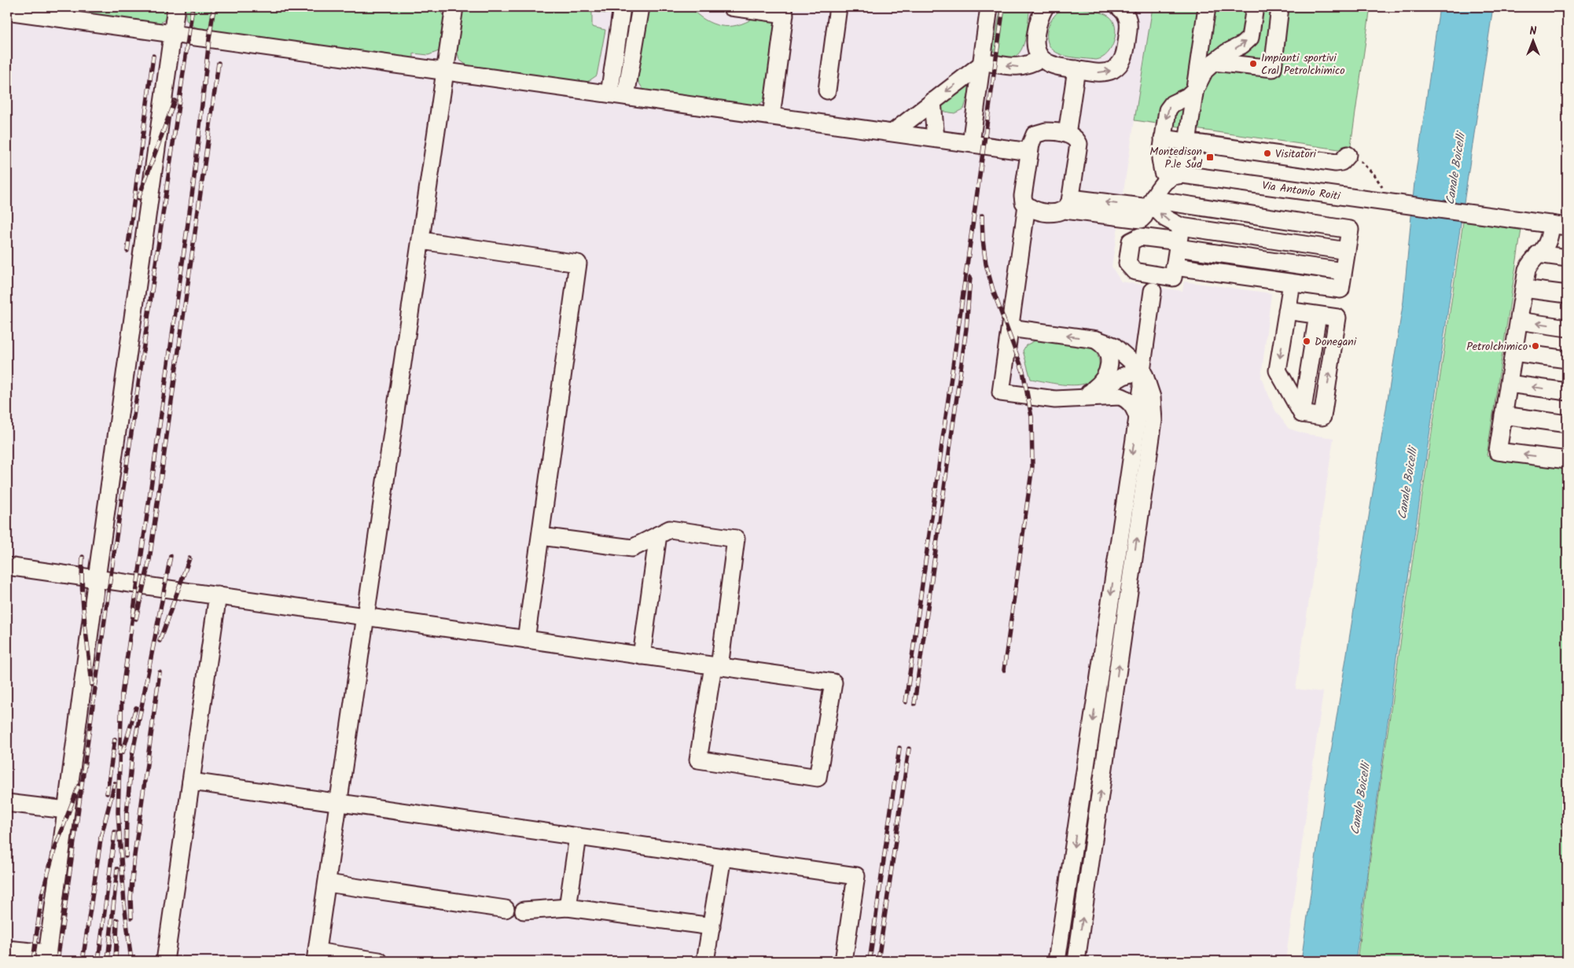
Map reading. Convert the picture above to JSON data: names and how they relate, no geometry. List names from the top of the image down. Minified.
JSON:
{"streets":{"street":["Via Antonio Roiti"]},"water":["Canale Boicelli"],"places":{"other":["Impianti sportivi Cral Petrolchimico","Visitatori","Donegani","Petrolchimico"],"transit":["Montedison P.le Sud"]},"north":"top"}
